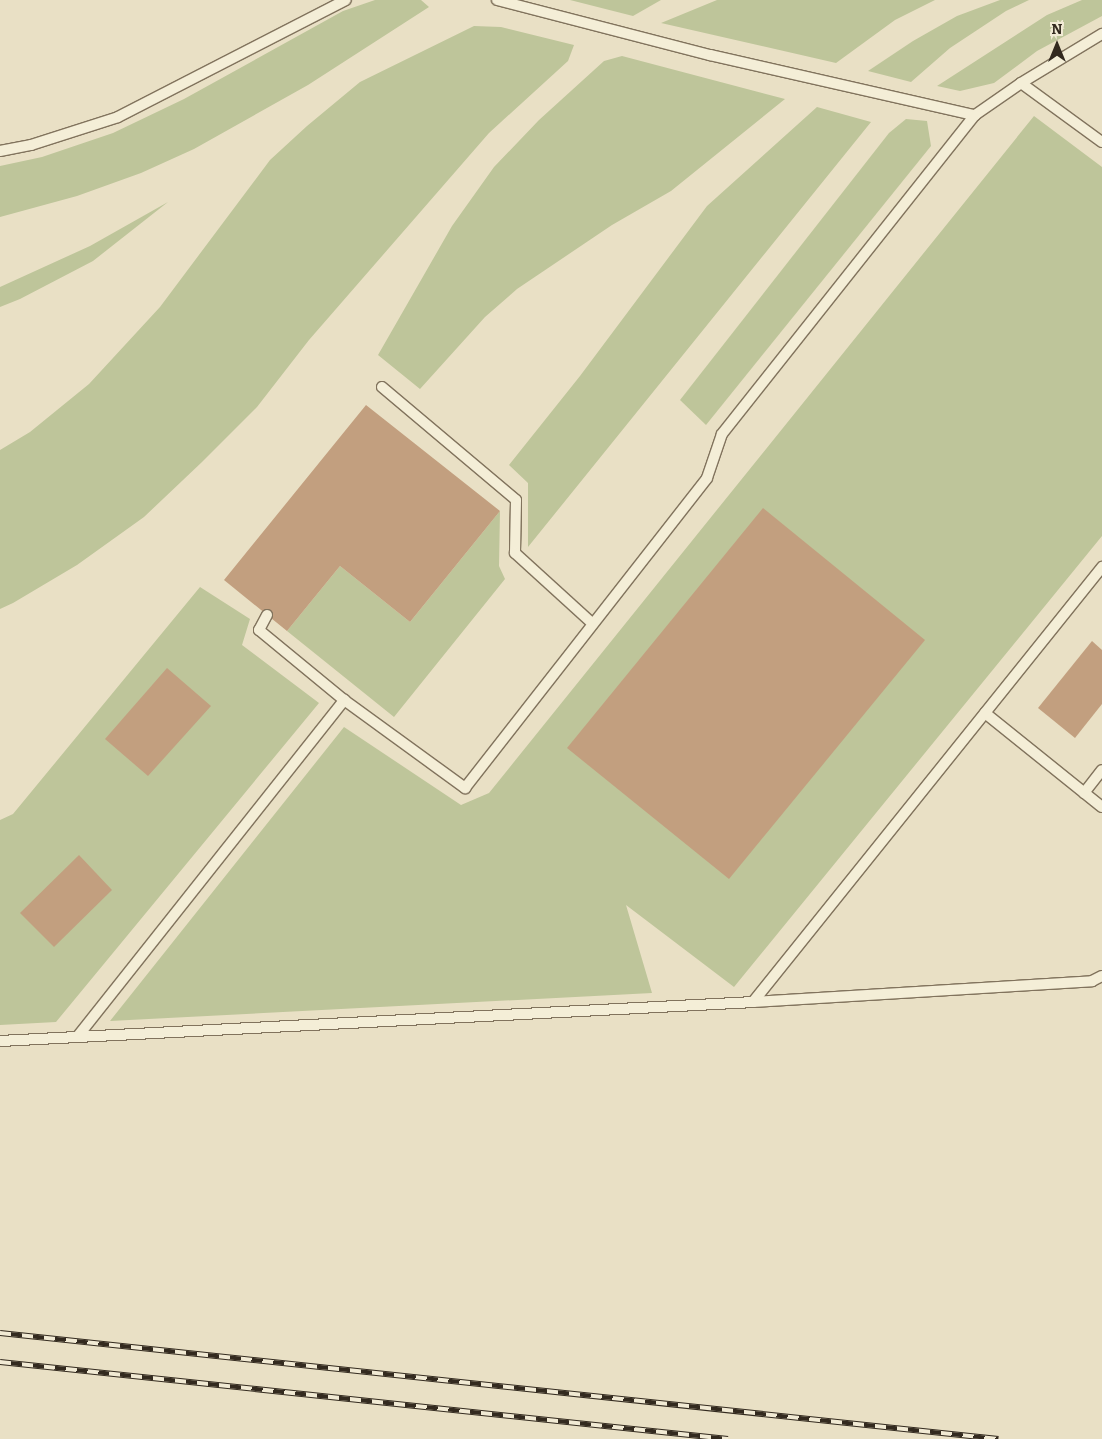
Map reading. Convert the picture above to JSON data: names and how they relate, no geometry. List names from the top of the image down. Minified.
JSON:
{"north":"top"}
